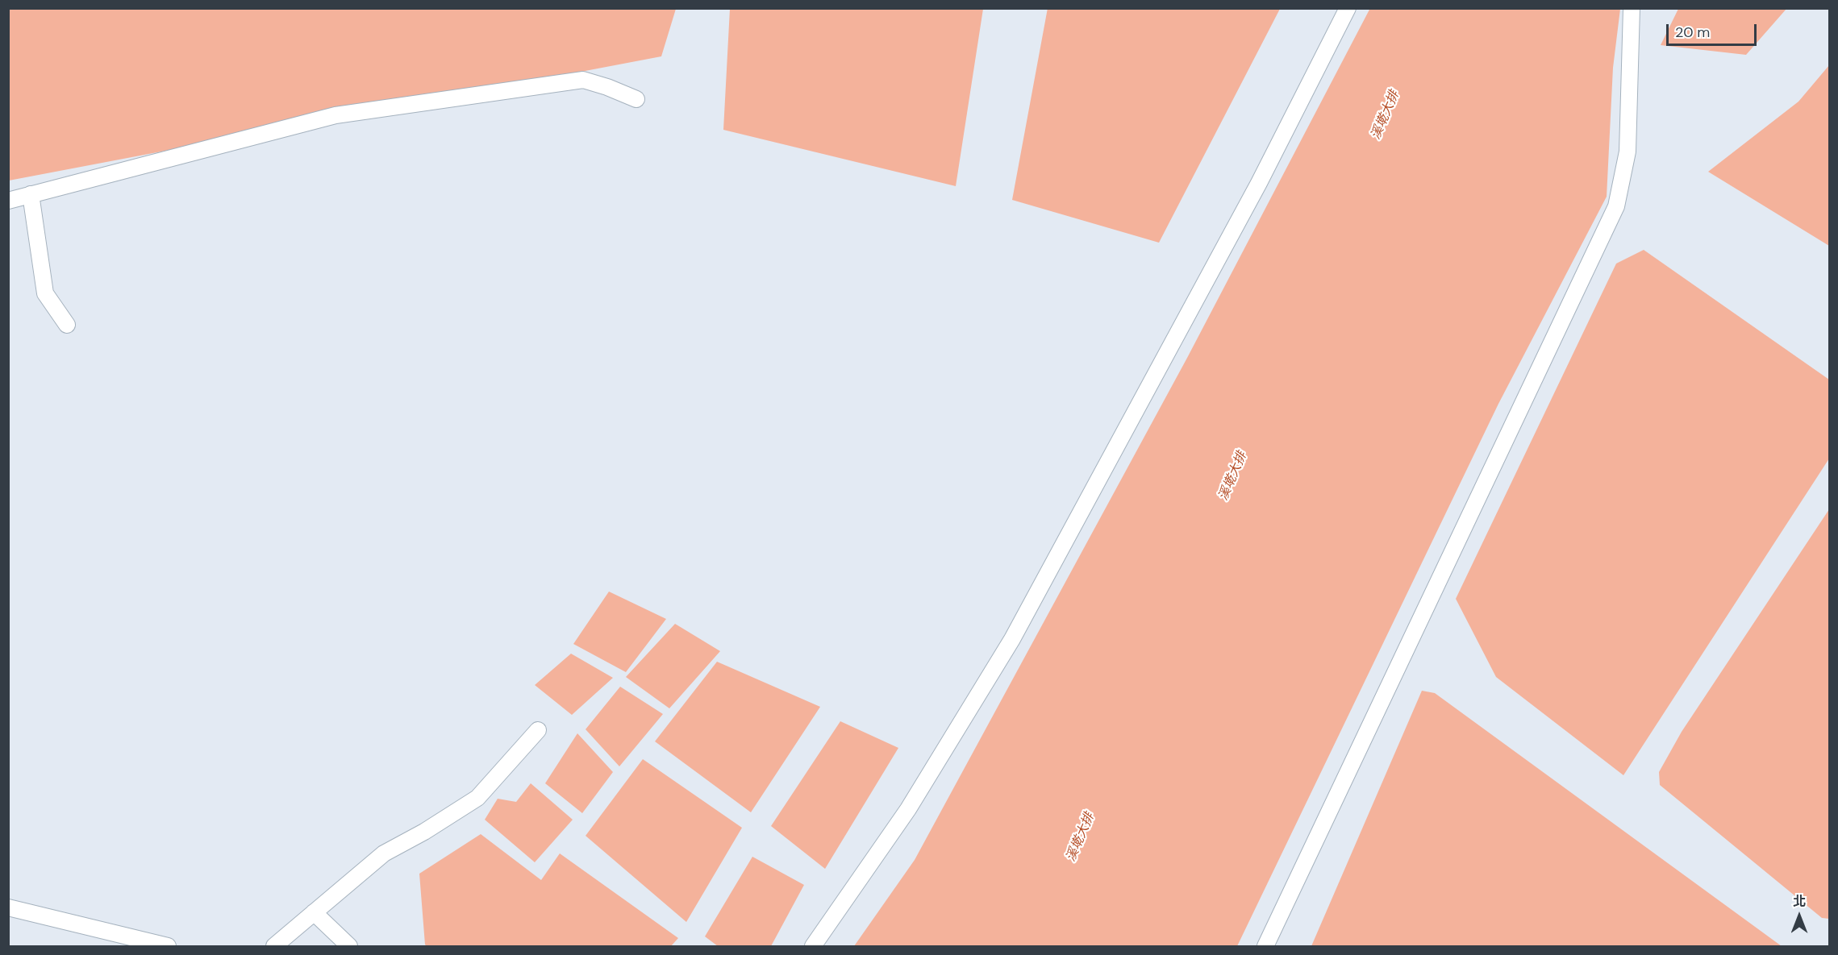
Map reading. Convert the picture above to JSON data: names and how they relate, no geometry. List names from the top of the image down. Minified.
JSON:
{"water":["溪墘大排"],"scale_bar":"20 m","north":"top"}
